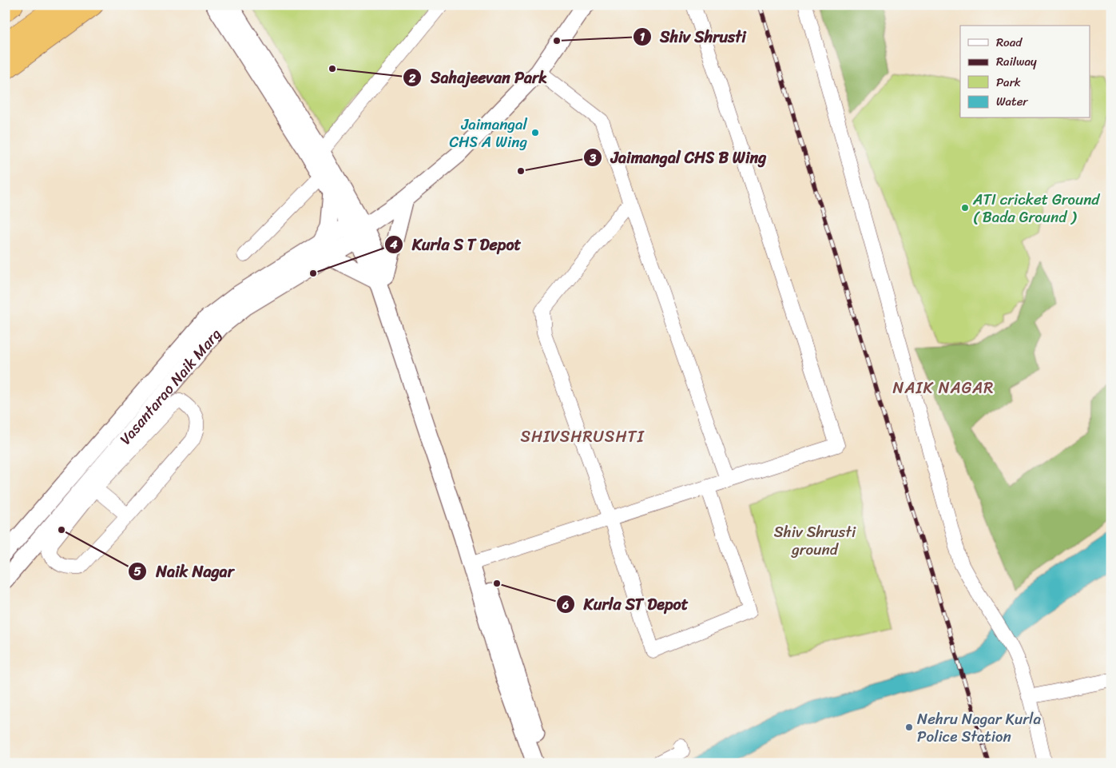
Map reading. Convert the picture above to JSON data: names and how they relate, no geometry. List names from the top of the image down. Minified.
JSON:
{"streets":{"street":["Vasantarao Naik Marg"]},"districts":["NAIK NAGAR","SHIVSHRUSHTI"],"parks":["Shiv Shrusti ground"],"places":["Shiv Shrusti","Sahajeevan Park","Jaimangal CHS A Wing","Jaimangal CHS B Wing","ATI cricket Ground ( Bada Ground )","Kurla S T Depot","Naik Nagar","Kurla ST Depot","Nehru Nagar Kurla Police Station"],"legend":["Road","Railway","Park","Water"]}
